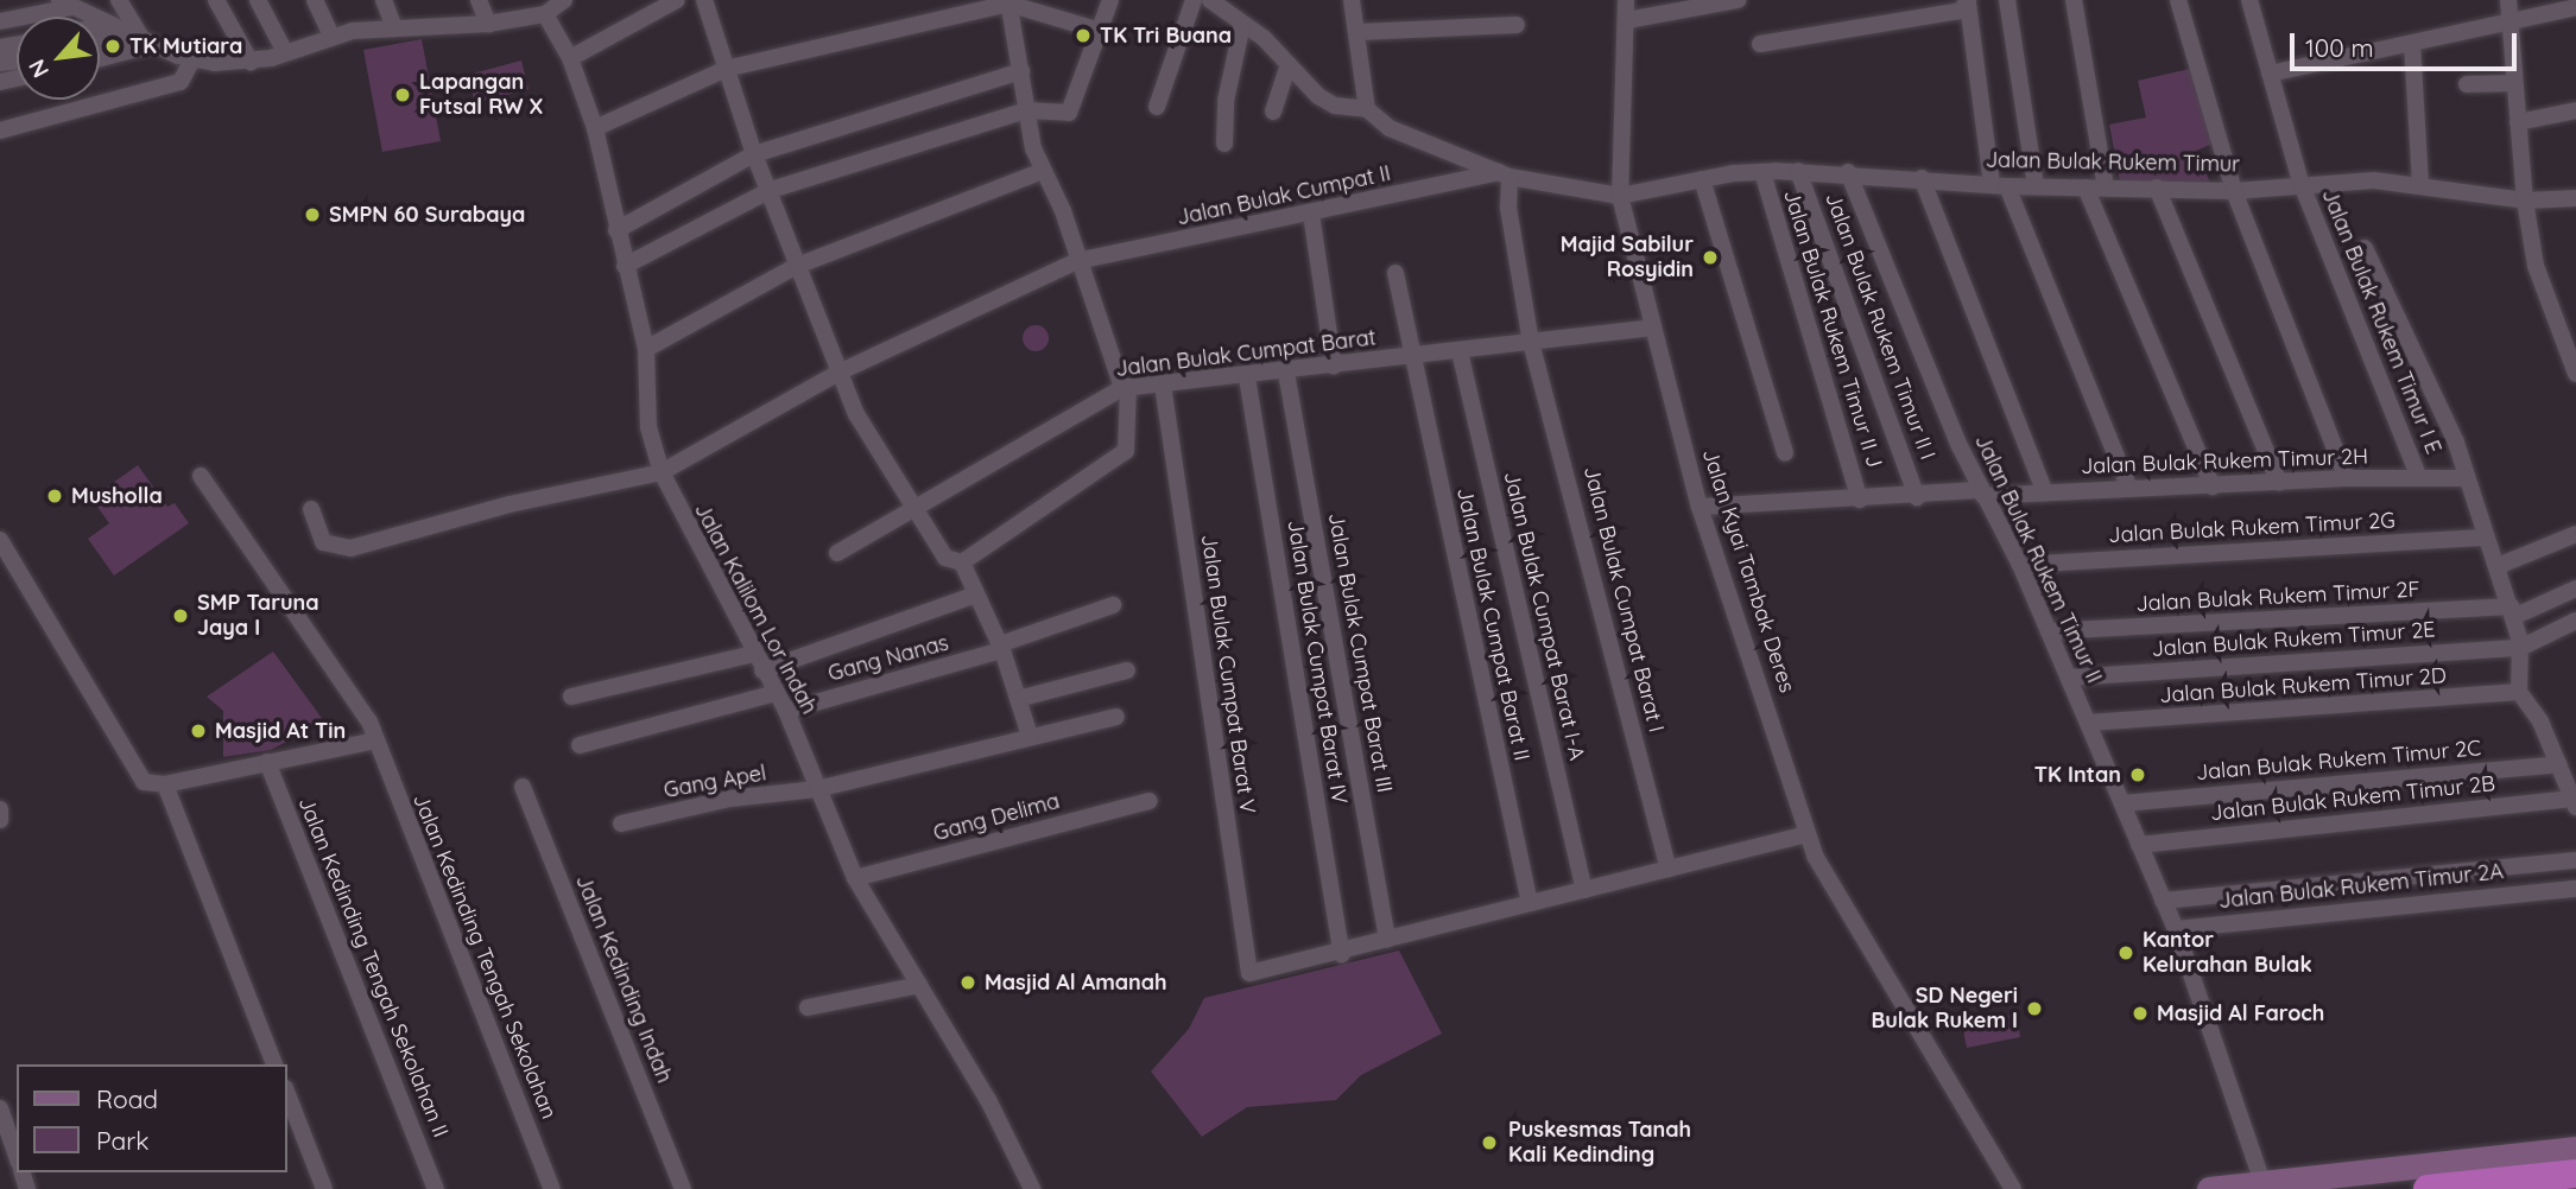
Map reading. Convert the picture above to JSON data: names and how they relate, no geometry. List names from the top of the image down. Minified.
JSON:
{"streets":{"street":["Jalan Bulak Rukem Timur","Jalan Bulak Cumpat II","Jalan Bulak Rukem Timur I E","Jalan Bulak Rukem Timur II I","Jalan Bulak Rukem Timur II J","Jalan Bulak Cumpat Barat","Jalan Bulak Rukem Timur 2H","Jalan Bulak Rukem Timur 2G","Jalan Bulak Rukem Timur II","Jalan Kyai Tambak Deres","Jalan Bulak Rukem Timur 2F","Jalan Bulak Cumpat Barat I","Jalan Kalilom Lor Indah","Jalan Bulak Cumpat Barat I-A","Jalan Bulak Cumpat Barat II","Jalan Bulak Rukem Timur 2E","Jalan Bulak Cumpat Barat III","Gang Nanas","Jalan Bulak Cumpat Barat IV","Jalan Bulak Cumpat Barat V","Jalan Bulak Rukem Timur 2D","Jalan Bulak Rukem Timur 2C","Gang Apel","Jalan Bulak Rukem Timur 2B","Gang Delima","Jalan Bulak Rukem Timur 2A","Jalan Kedinding Tengah Sekolahan","Jalan Kedinding Tengah Sekolahan II","Jalan Kedinding Indah"]},"crossings":[["Jalan Bulak Rukem Timur","Jalan Bulak Rukem Timur I E"],["Jalan Bulak Rukem Timur","Jalan Bulak Rukem Timur II"],["Jalan Bulak Cumpat II","Jalan Bulak Cumpat Barat I"],["Jalan Bulak Cumpat II","Jalan Kalilom Lor Indah"],["Jalan Bulak Rukem Timur I E","Jalan Bulak Rukem Timur 2H"],["Jalan Bulak Rukem Timur II I","Jalan Bulak Rukem Timur 2H"],["Jalan Bulak Rukem Timur II J","Jalan Bulak Rukem Timur 2H"],["Jalan Bulak Cumpat Barat","Jalan Kyai Tambak Deres"],["Jalan Bulak Cumpat Barat","Jalan Bulak Cumpat Barat I"],["Jalan Bulak Cumpat Barat","Jalan Bulak Cumpat Barat I-A"],["Jalan Bulak Cumpat Barat","Jalan Bulak Cumpat Barat II"],["Jalan Bulak Cumpat Barat","Jalan Bulak Cumpat Barat III"],["Jalan Bulak Cumpat Barat","Jalan Bulak Cumpat Barat IV"],["Jalan Bulak Cumpat Barat","Jalan Bulak Cumpat Barat V"],["Jalan Bulak Rukem Timur 2H","Jalan Bulak Rukem Timur II"],["Jalan Bulak Rukem Timur 2H","Jalan Kyai Tambak Deres"],["Jalan Bulak Rukem Timur 2G","Jalan Bulak Rukem Timur II"],["Jalan Bulak Rukem Timur II","Jalan Bulak Rukem Timur 2F"],["Jalan Bulak Rukem Timur II","Jalan Bulak Rukem Timur 2E"],["Jalan Bulak Rukem Timur II","Jalan Bulak Rukem Timur 2D"],["Jalan Bulak Rukem Timur II","Jalan Bulak Rukem Timur 2C"],["Jalan Bulak Rukem Timur II","Jalan Bulak Rukem Timur 2B"],["Jalan Bulak Rukem Timur II","Jalan Bulak Rukem Timur 2A"],["Jalan Kalilom Lor Indah","Gang Nanas"],["Jalan Kalilom Lor Indah","Gang Apel"],["Jalan Kalilom Lor Indah","Gang Delima"],["Jalan Bulak Cumpat Barat IV","Jalan Bulak Cumpat Barat V"]],"places":["TK Tri Buana","TK Mutiara","Lapangan Futsal RW X","SMPN 60 Surabaya","Majid Sabilur Rosyidin","Musholla","SMP Taruna Jaya I","Masjid At Tin","TK Intan","Kantor Kelurahan Bulak","Masjid Al Amanah","SD Negeri Bulak Rukem I","Masjid Al Faroch","Puskesmas Tanah Kali Kedinding"],"legend":["Road","Park"],"scale_bar":"100 m","north":"bottom left"}
